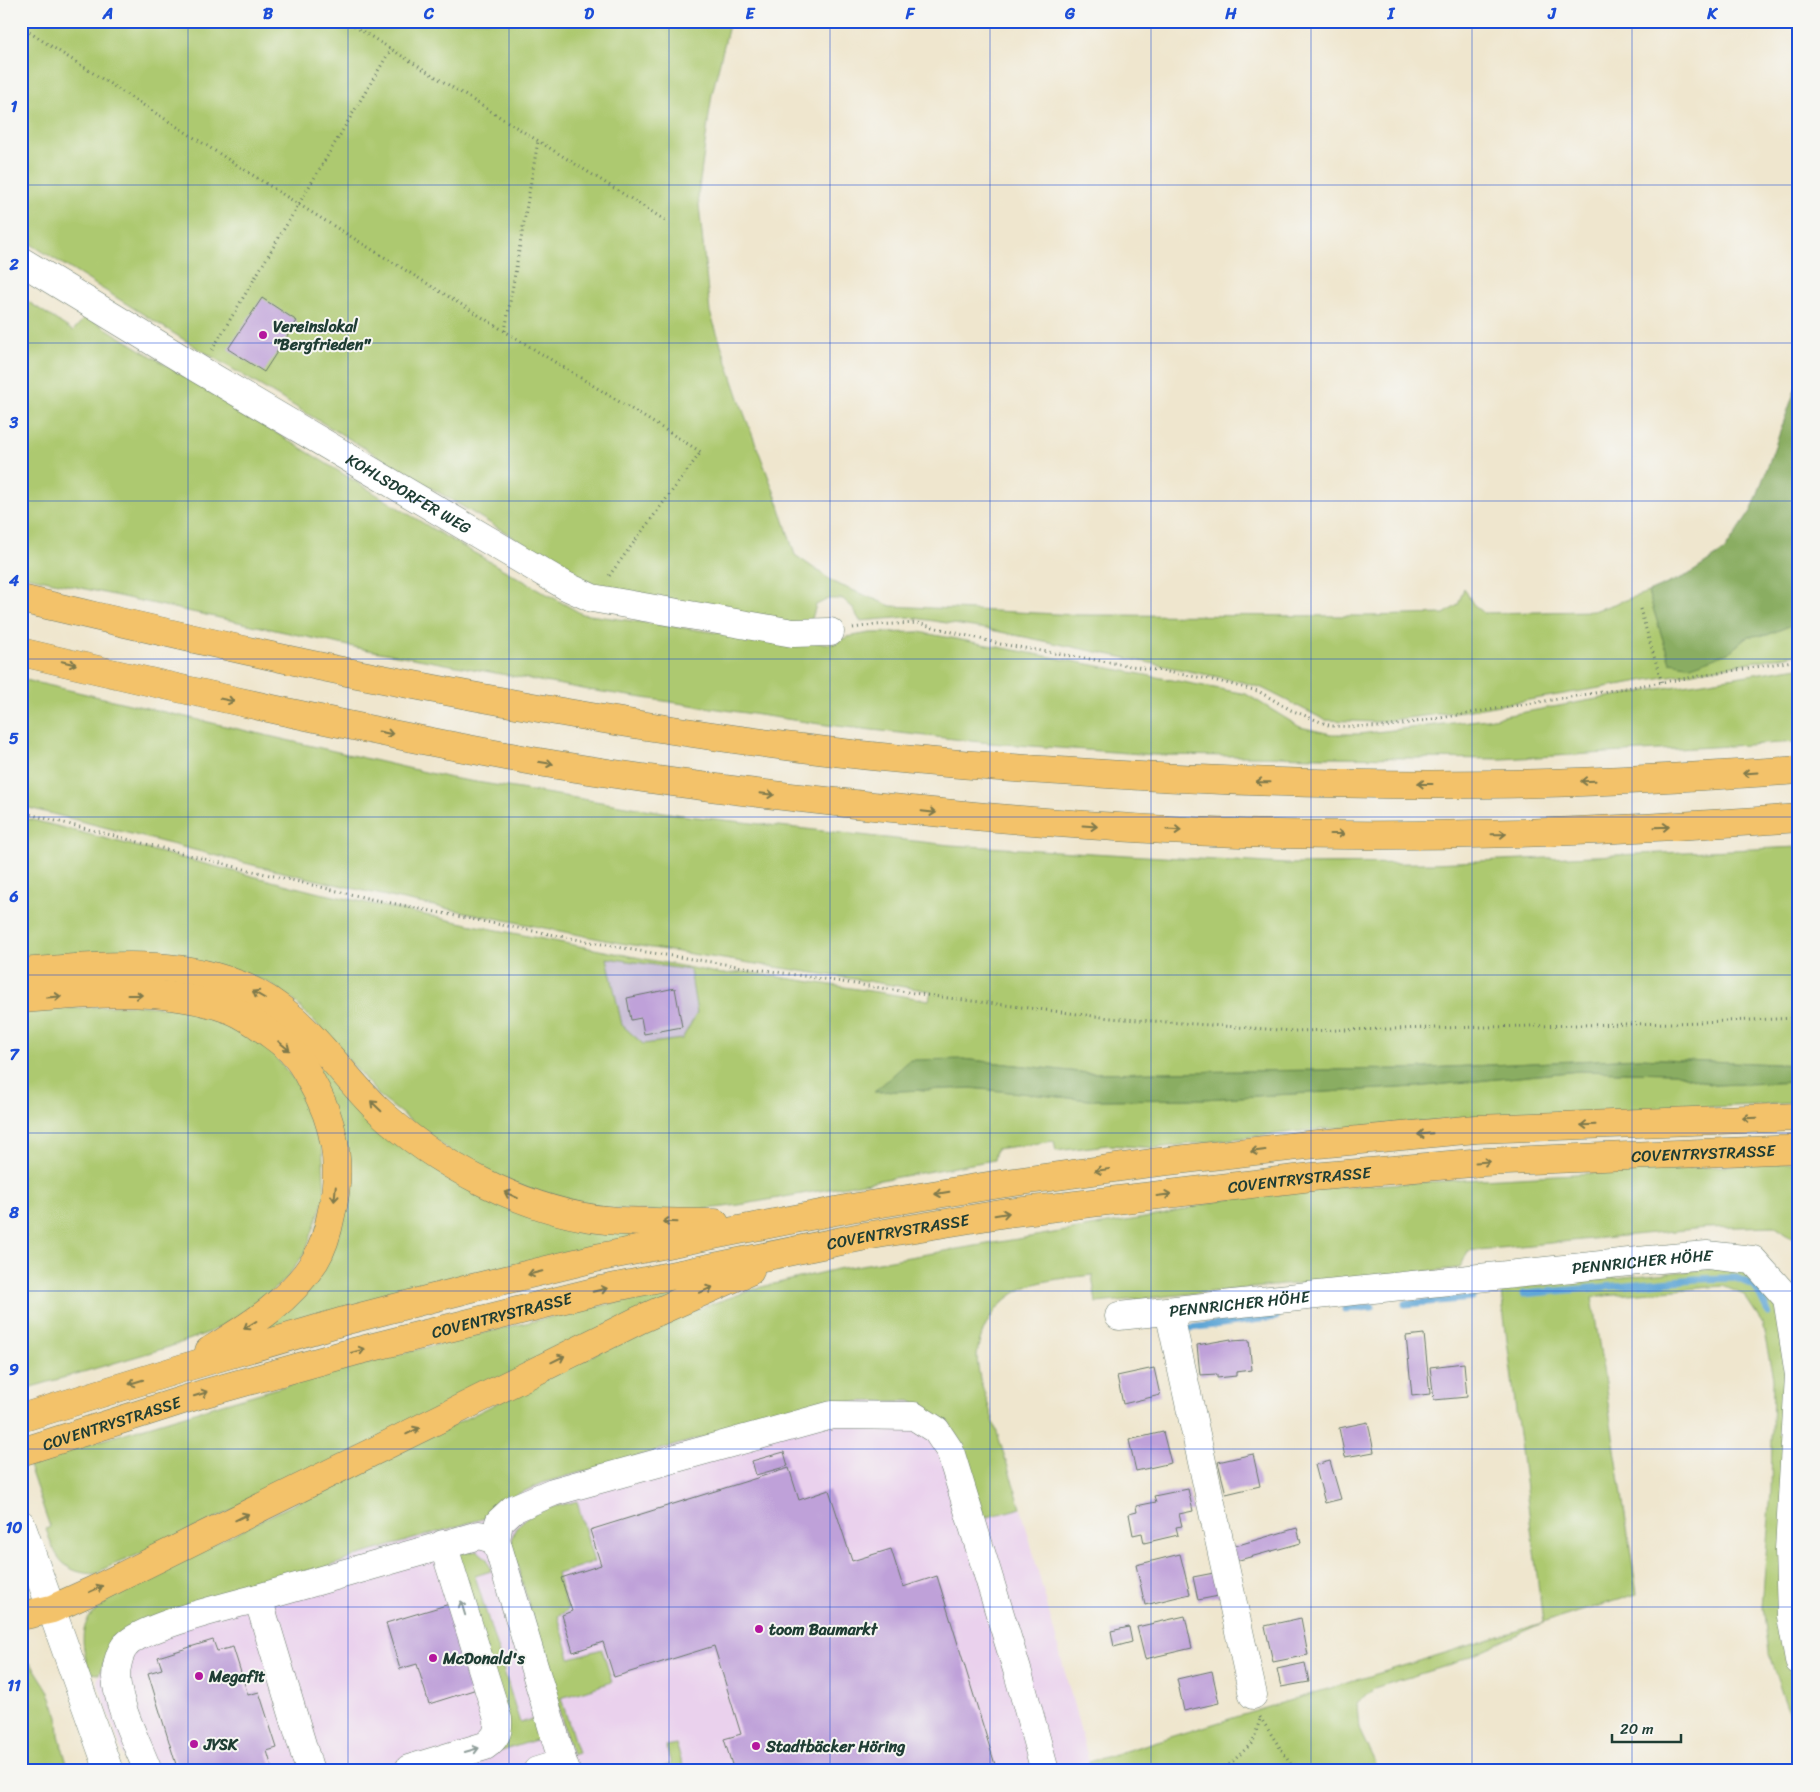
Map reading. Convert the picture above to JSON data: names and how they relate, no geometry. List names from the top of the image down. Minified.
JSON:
{"streets":{"highway":["COVENTRYSTRASSE"],"street":["KOHLSDORFER WEG","PENNRICHER HÖHE"]},"places":["Vereinslokal \"Bergfrieden\"","toom Baumarkt","McDonald's","Megafit","JYSK","Stadtbäcker Höring"],"scale_bar":"20 m","grid":{"columns":["A","B","C","D","E","F","G","H","I","J","K"],"rows":["1","2","3","4","5","6","7","8","9","10","11"]}}
